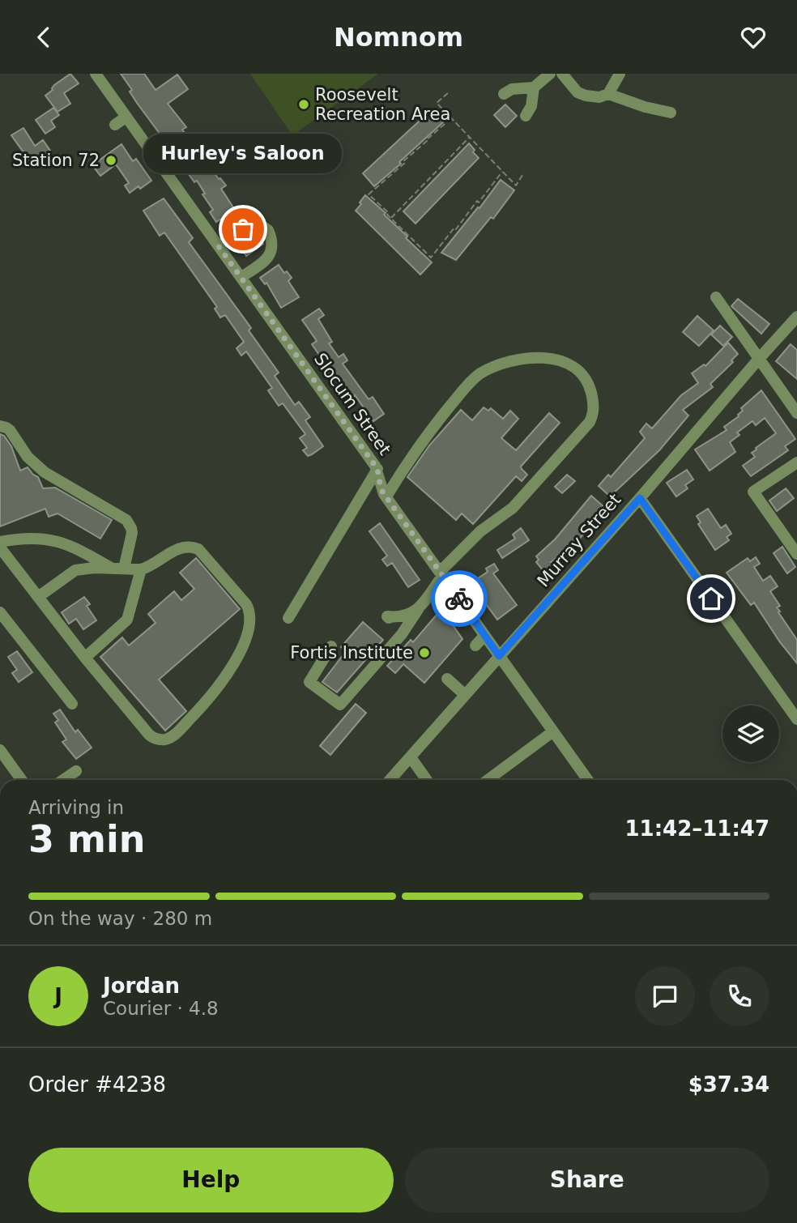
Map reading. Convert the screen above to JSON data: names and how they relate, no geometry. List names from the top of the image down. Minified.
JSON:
{"streets":{"street":["Slocum Street","Murray Street"]},"crossings":[["Slocum Street","Murray Street"]],"places":["Roosevelt Recreation Area","Station 72","Hurley's Saloon","Fortis Institute"],"page":{"header":"Nomnom","bubble":"Hurley's Saloon","heading":["3 min","Arriving in","11:42–11:47"],"panel":["Jordan","Courier · 4.8","Order #4238","$37.34"],"bar":"On the way · 280 m","round":"J","buttons":["Help","Share"]}}
